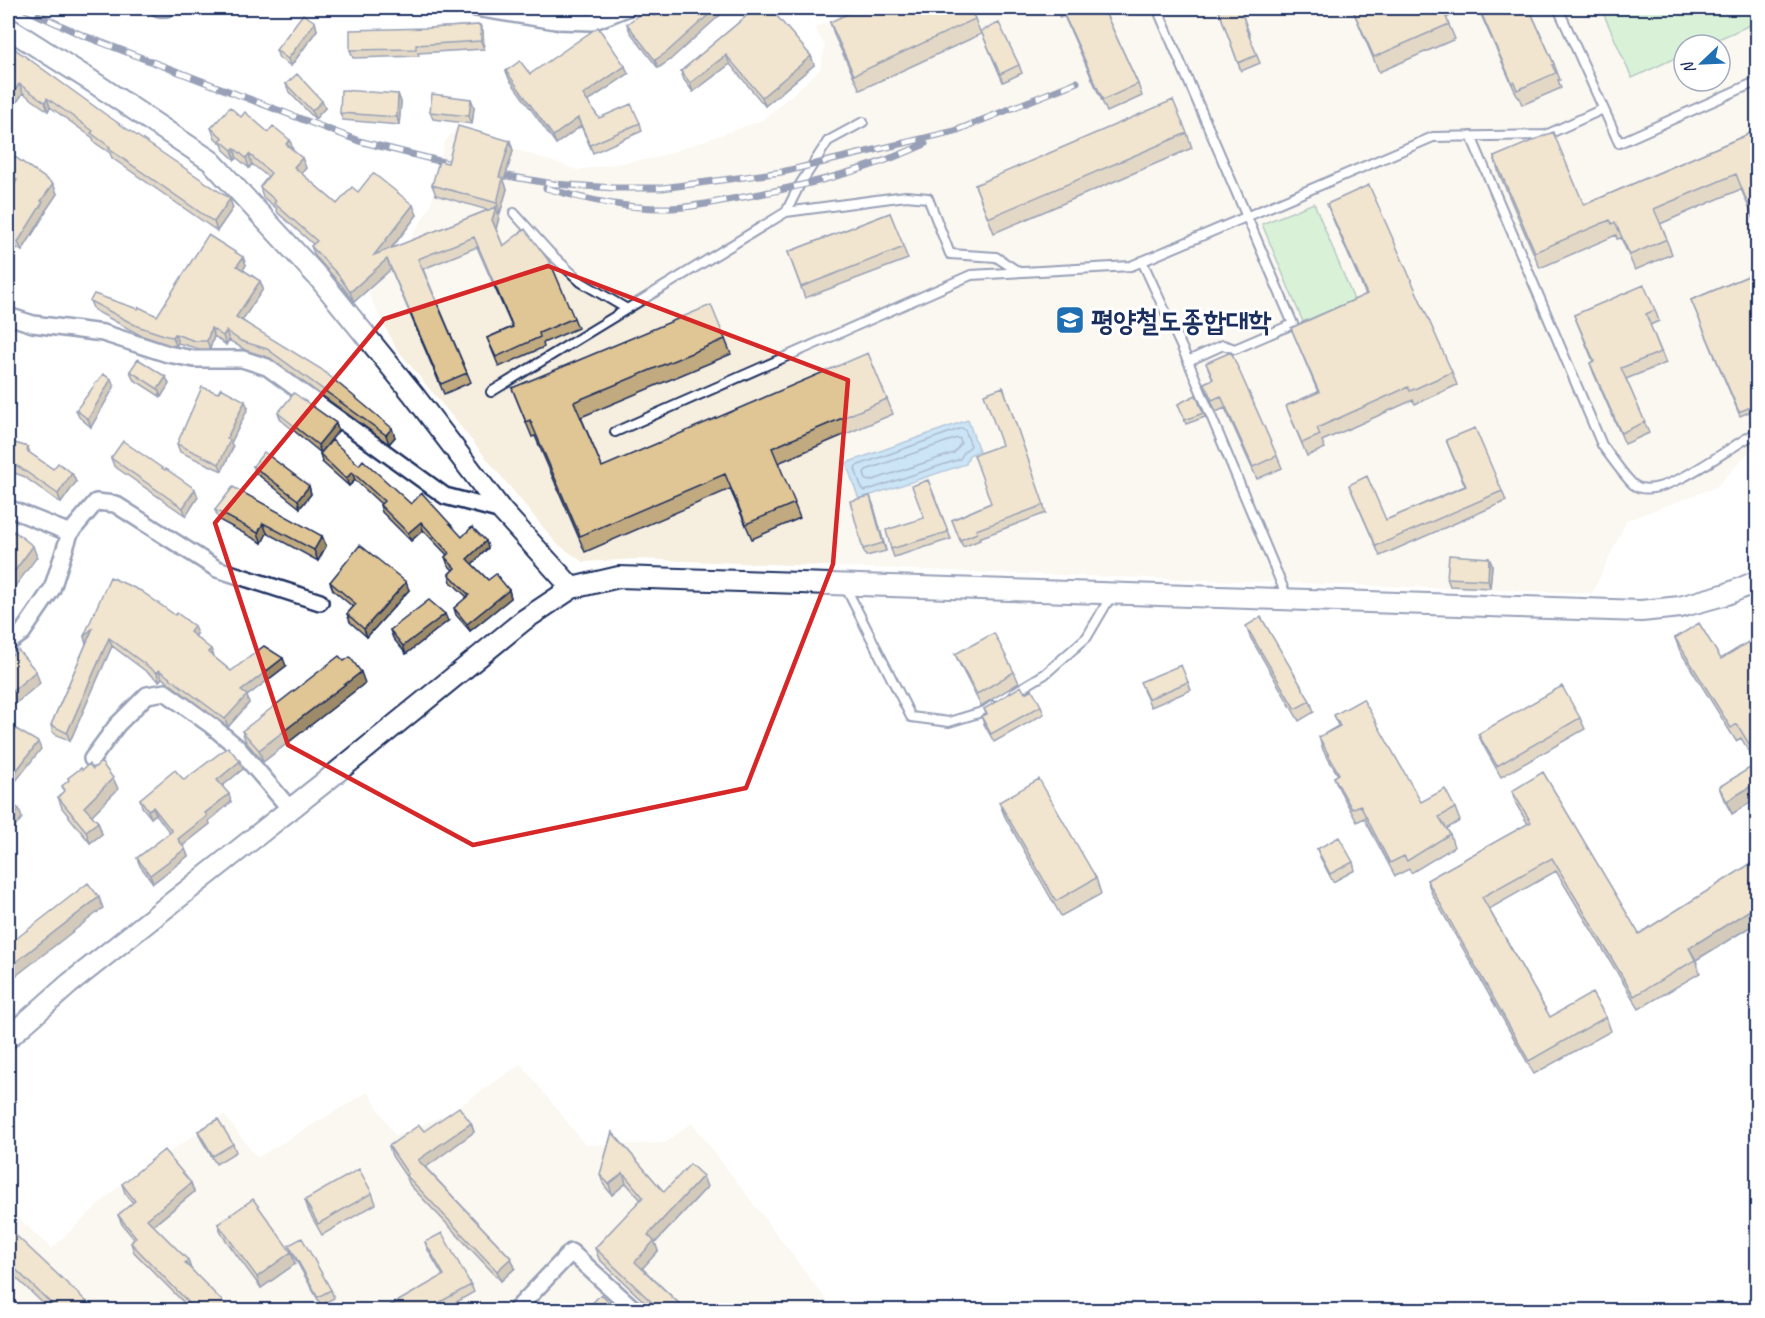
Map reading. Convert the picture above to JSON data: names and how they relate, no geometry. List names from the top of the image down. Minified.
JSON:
{"places":{"school or university":["평양철도종합대학"]},"north":"bottom left"}
